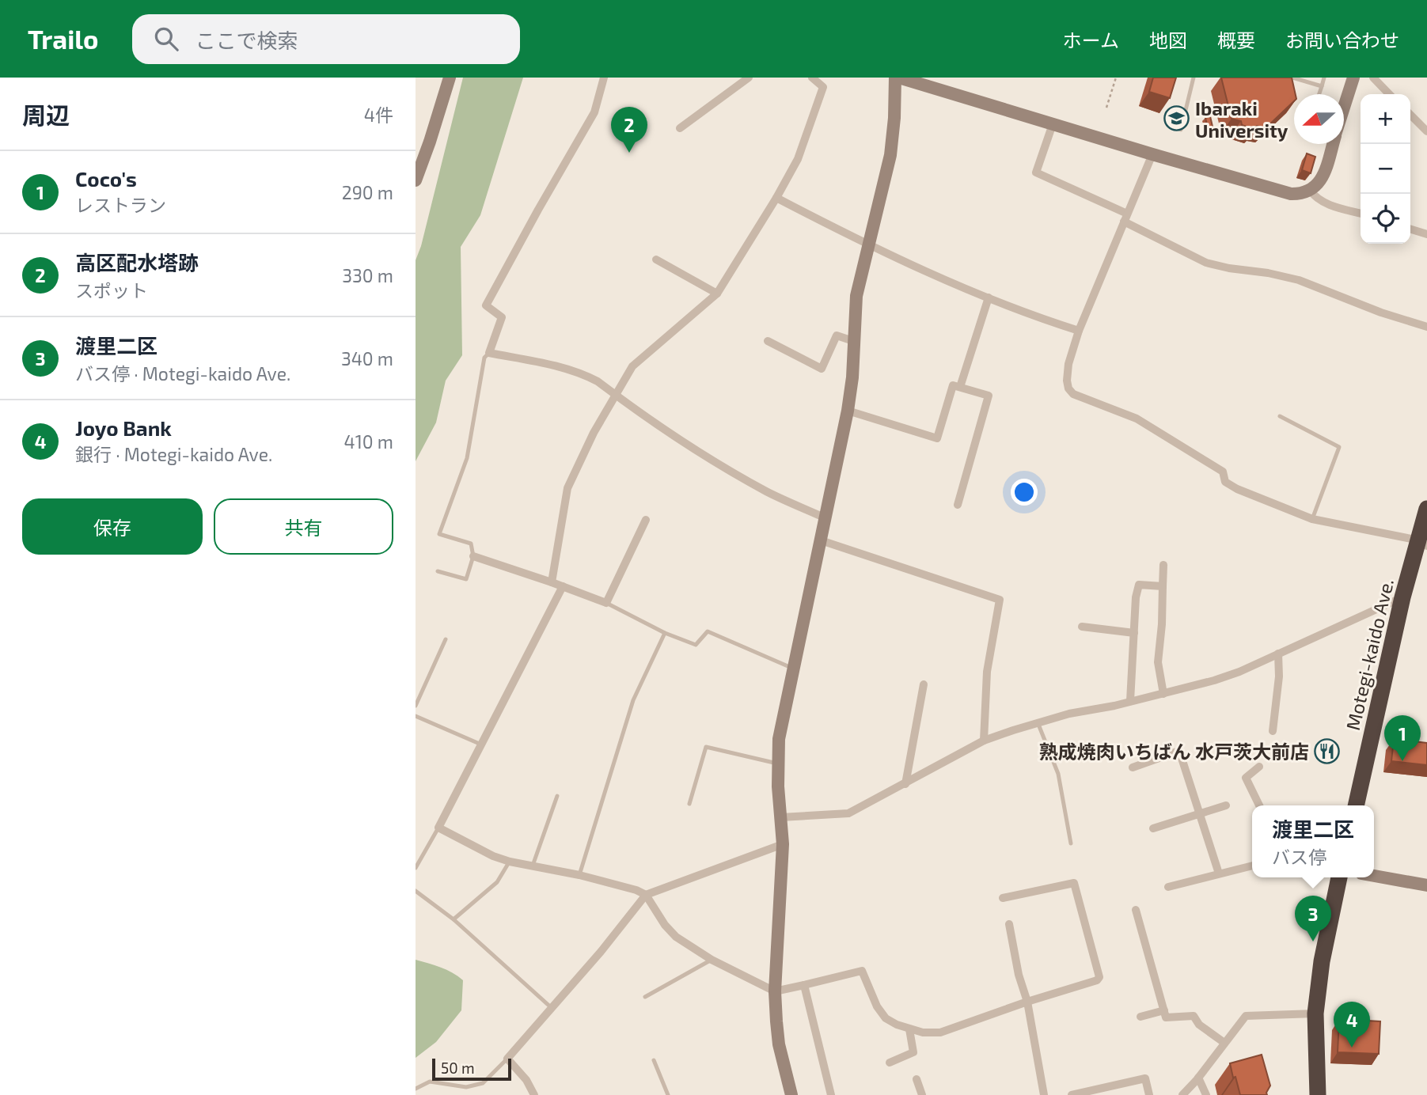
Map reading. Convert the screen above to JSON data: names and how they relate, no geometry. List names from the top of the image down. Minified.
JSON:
{"streets":{"highway":["Motegi-kaido Ave."]},"places":{"school or university":["Ibaraki University"],"restaurant":["熟成焼肉いちばん 水戸茨大前店"]},"scale_bar":"50 m","north":"left","page":{"header":"Trailo","search":"ここで検索","nav":["ホーム","地図","概要","お問い合わせ"],"heading":["周辺","4件"],"map_buttons":["+","−"],"pins":["2","1","3","4"],"list":[{"mark":"1","name":"Coco's","note":"レストラン","value":"290 m"},{"mark":"2","name":"高区配水塔跡","note":"スポット","value":"330 m"},{"mark":"3","name":"渡里二区","note":"バス停 · Motegi-kaido Ave.","value":"340 m"},{"mark":"4","name":"Joyo Bank","note":"銀行 · Motegi-kaido Ave.","value":"410 m"}],"buttons":["保存","共有"],"popup":["渡里二区","バス停"],"scale":"50 m"}}
